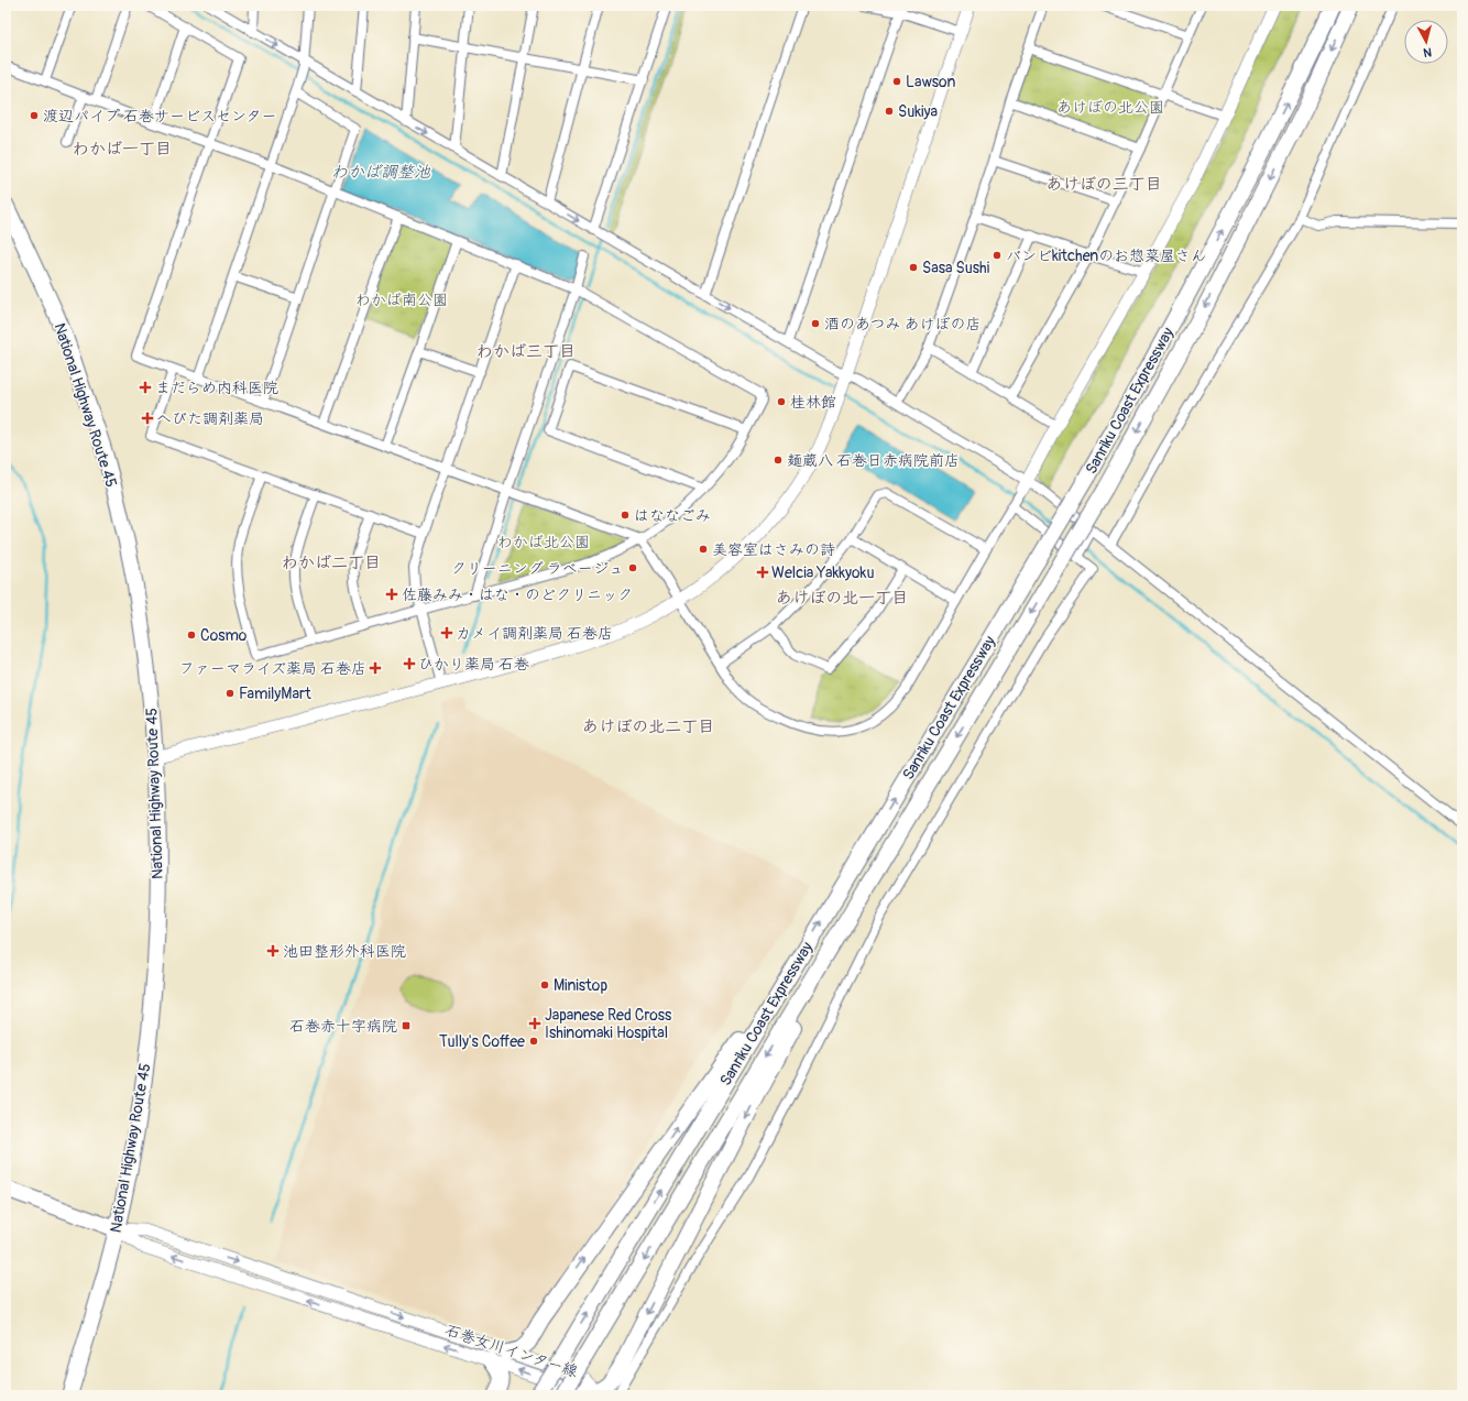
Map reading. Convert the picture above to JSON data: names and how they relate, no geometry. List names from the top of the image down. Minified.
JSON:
{"streets":{"highway":["Sanriku Coast Expressway","National Highway Route 45"],"street":["石巻女川インター線"]},"crossings":[["National Highway Route 45","石巻女川インター線"]],"districts":["わかば一丁目","あけぼの三丁目","わかば三丁目","わかば二丁目","あけぼの北一丁目","あけぼの北二丁目"],"water":["わかば調整池"],"parks":["あけぼの北公園","わかば南公園","わかば北公園"],"places":{"other":["Lawson","Sukiya","渡辺パイプ 石巻サービスセンター","バンビkitchenのお惣菜屋さん","Sasa Sushi","酒のあつみ あけぼの店","桂林館","麺蔵八 石巻日赤病院前店","はななごみ","美容室はさみの詩","クリーニング ラベージュ","Cosmo","FamilyMart","Ministop","Tully's Coffee"],"health":["まだらめ内科医院","へびた調剤薬局","Welcia Yakkyoku","佐藤みみ・はな・のどクリニック","カメイ調剤薬局 石巻店","ひかり薬局 石巻","ファーマライズ薬局 石巻店","池田整形外科医院","Japanese Red Cross Ishinomaki Hospital"],"transit":["石巻赤十字病院"]},"north":"bottom"}
